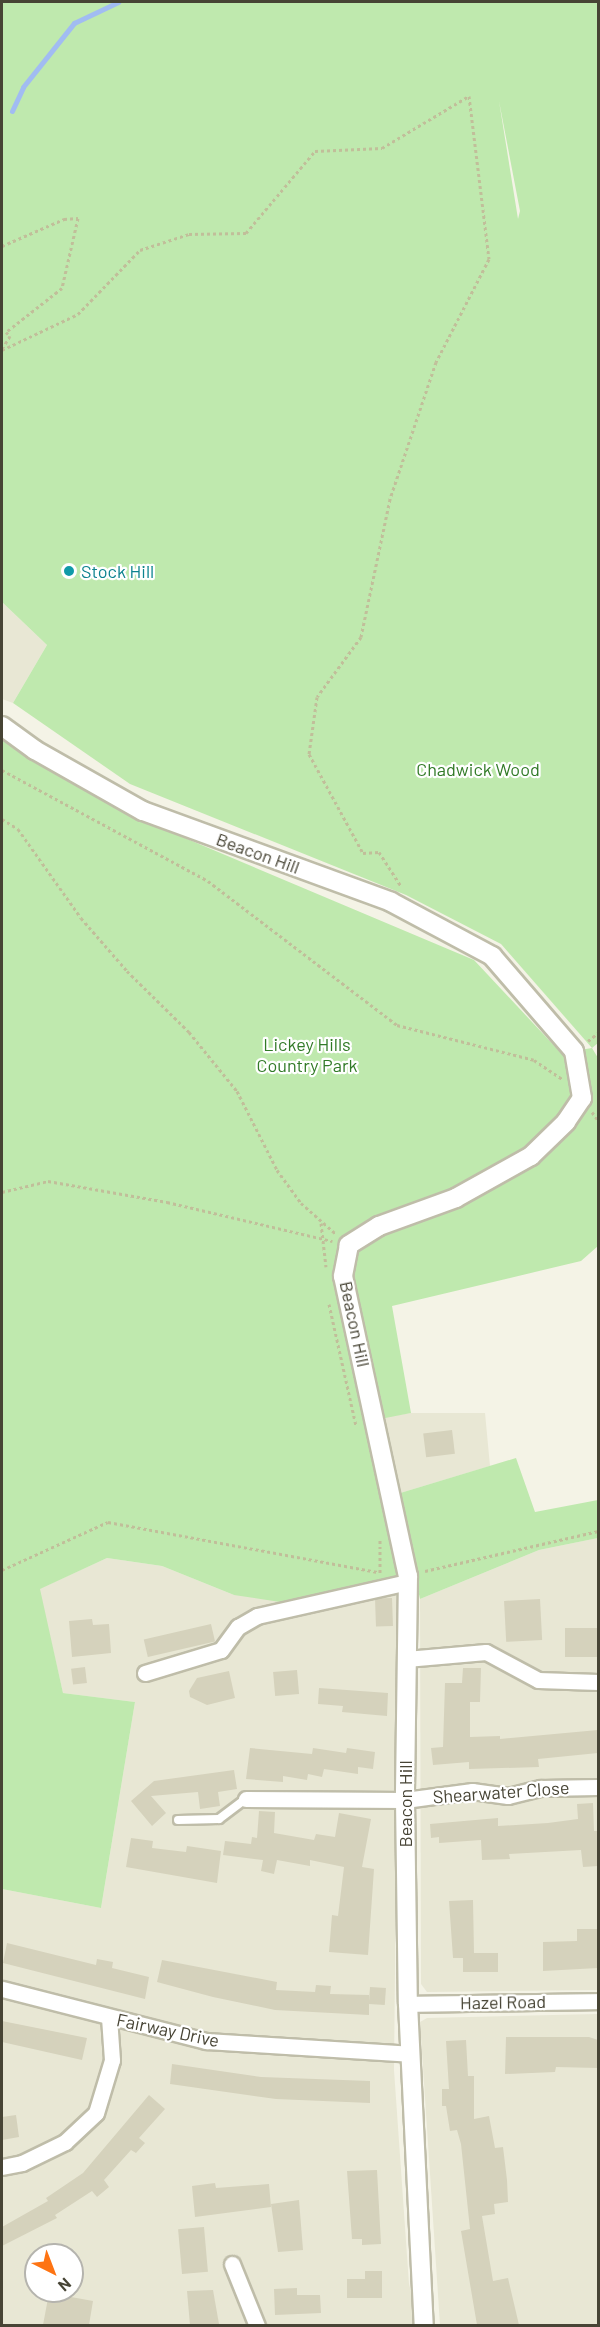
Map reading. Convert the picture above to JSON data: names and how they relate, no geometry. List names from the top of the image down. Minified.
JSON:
{"streets":{"street":["Beacon Hill","Shearwater Close","Hazel Road","Fairway Drive"]},"crossings":[["Beacon Hill","Shearwater Close"],["Beacon Hill","Hazel Road"],["Beacon Hill","Fairway Drive"]],"parks":["Chadwick Wood","Lickey Hills Country Park"],"places":["Stock Hill"],"north":"bottom right"}
